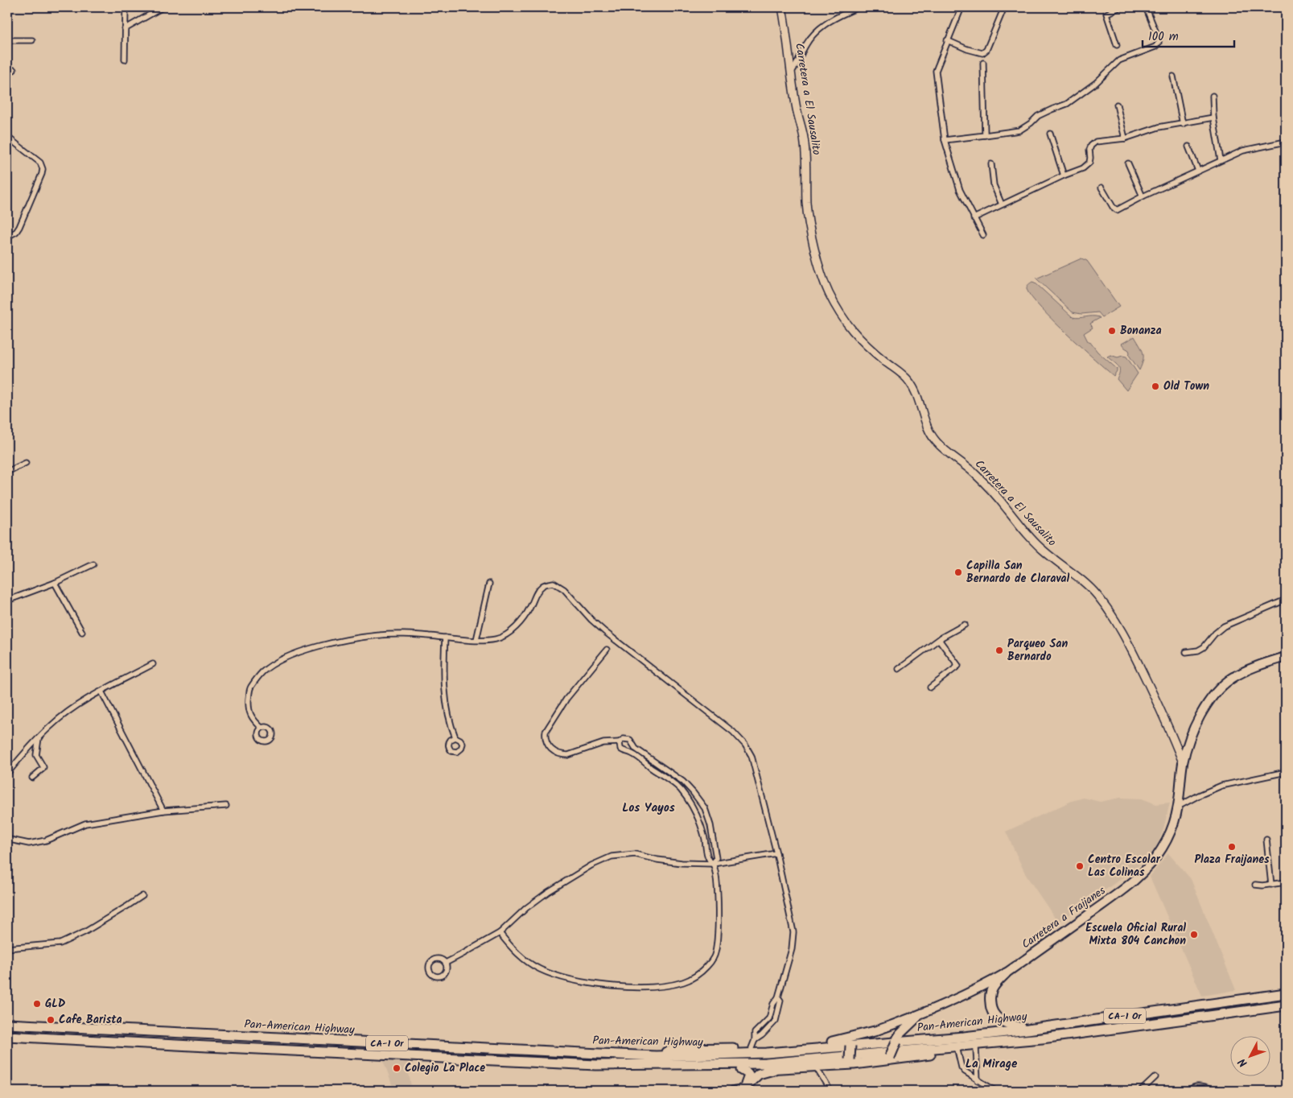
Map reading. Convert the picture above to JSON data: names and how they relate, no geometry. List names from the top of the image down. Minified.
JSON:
{"streets":{"highway":["CA-1 Or","Pan-American Highway"],"main road":["Carretera a Fraijanes"],"street":["Carretera a El Sausalito"]},"crossings":[["Carretera a El Sausalito","Carretera a Fraijanes"]],"districts":["Los Yayos","La Mirage"],"places":["Bonanza","Old Town","Capilla San Bernardo de Claraval","Parqueo San Bernardo","Plaza Fraijanes","Centro Escolar Las Colinas","Escuela Oficial Rural Mixta 804 Canchon","GLD","Cafe Barista","Colegio La Place"],"scale_bar":"100 m","north":"bottom left"}
